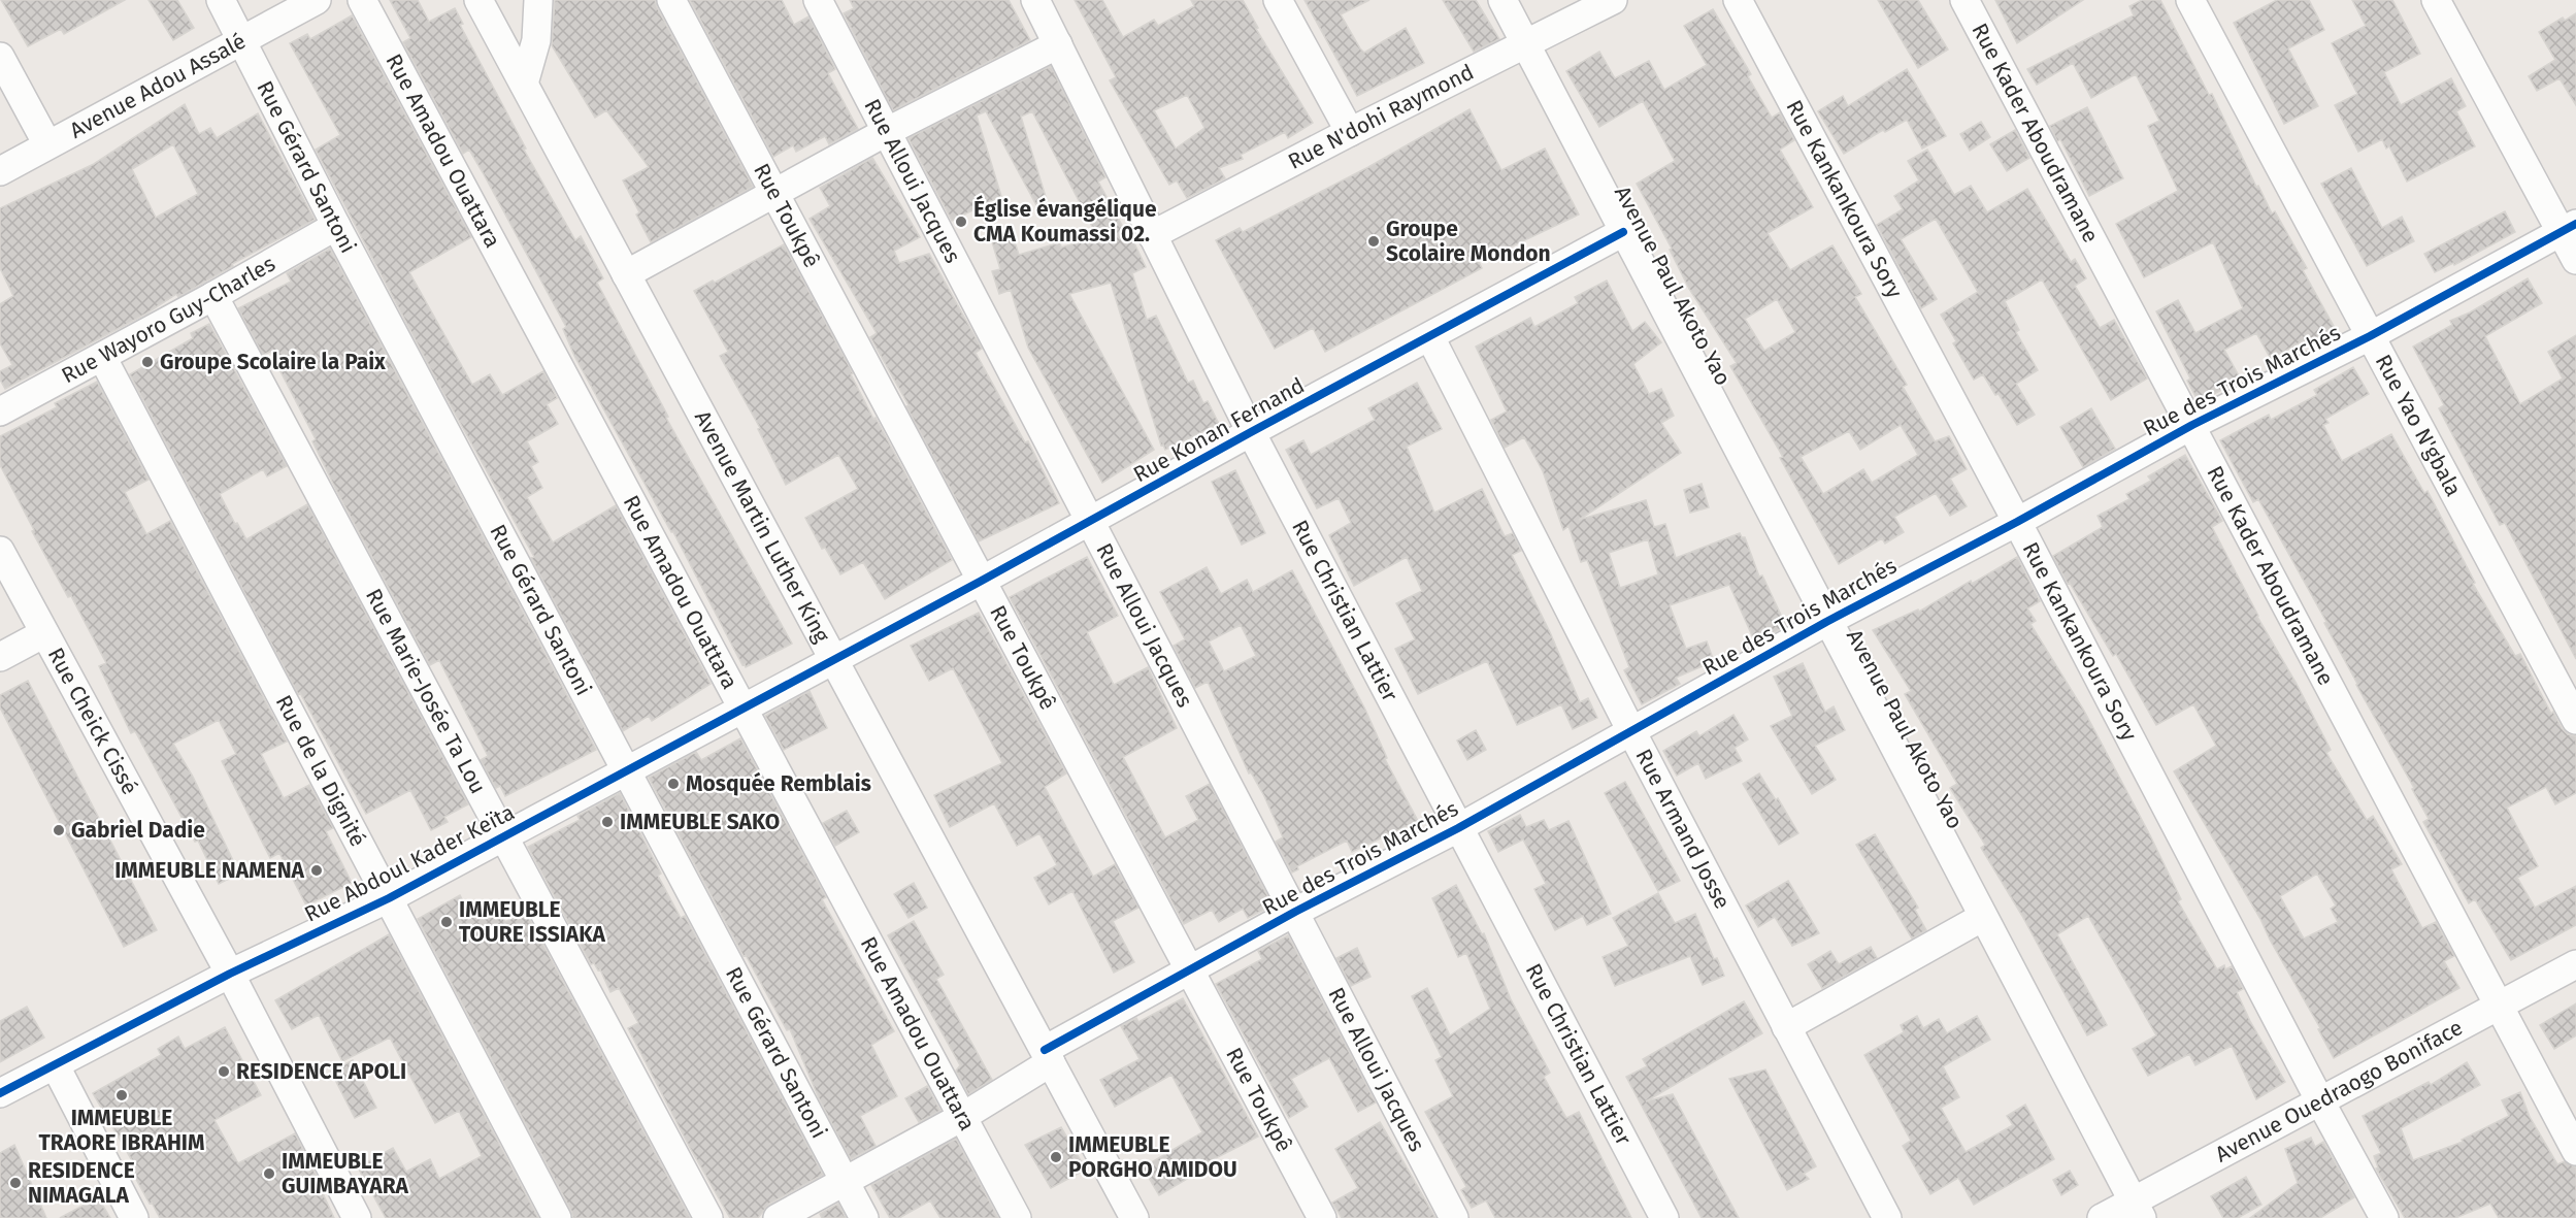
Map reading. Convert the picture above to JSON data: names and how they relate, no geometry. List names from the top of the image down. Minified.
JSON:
{"streets":{"street":["Avenue Adou Assalé","Rue N'dohi Raymond","Rue Kader Aboudramane","Rue Amadou Ouattara","Rue Gérard Santoni","Rue Alloui Jacques","Rue Kankankoura Sory","Rue Toukpê","Avenue Paul Akoto Yao","Rue Wayoro Guy-Charles","Rue des Trois Marchés","Rue Yao N'gbala","Rue Konan Fernand","Avenue Martin Luther King","Rue Christian Lattier","Rue Marie-Josée Ta Lou","Rue Cheick Cissé","Rue de la Dignité","Rue Armand Josse","Rue Abdoul Kader Keïta","Avenue Ouedraogo Boniface"]},"crossings":[["Avenue Adou Assalé","Rue Gérard Santoni"],["Rue N'dohi Raymond","Avenue Paul Akoto Yao"],["Rue N'dohi Raymond","Rue Christian Lattier"],["Rue Kader Aboudramane","Rue des Trois Marchés"],["Rue Kader Aboudramane","Avenue Ouedraogo Boniface"],["Rue Amadou Ouattara","Rue des Trois Marchés"],["Rue Amadou Ouattara","Rue Abdoul Kader Keïta"],["Rue Gérard Santoni","Rue Wayoro Guy-Charles"],["Rue Gérard Santoni","Rue des Trois Marchés"],["Rue Gérard Santoni","Rue Abdoul Kader Keïta"],["Rue Alloui Jacques","Rue des Trois Marchés"],["Rue Alloui Jacques","Rue Konan Fernand"],["Rue Kankankoura Sory","Rue des Trois Marchés"],["Rue Kankankoura Sory","Avenue Ouedraogo Boniface"],["Rue Toukpê","Rue des Trois Marchés"],["Rue Toukpê","Rue Konan Fernand"],["Avenue Paul Akoto Yao","Rue des Trois Marchés"],["Avenue Paul Akoto Yao","Rue Konan Fernand"],["Avenue Paul Akoto Yao","Avenue Ouedraogo Boniface"],["Rue Wayoro Guy-Charles","Rue Marie-Josée Ta Lou"],["Rue Wayoro Guy-Charles","Rue de la Dignité"],["Rue des Trois Marchés","Rue Yao N'gbala"],["Rue des Trois Marchés","Avenue Martin Luther King"],["Rue des Trois Marchés","Rue Christian Lattier"],["Rue des Trois Marchés","Rue Armand Josse"],["Rue Konan Fernand","Avenue Martin Luther King"],["Rue Konan Fernand","Rue Christian Lattier"],["Rue Konan Fernand","Rue Armand Josse"],["Rue Konan Fernand","Rue Abdoul Kader Keïta"],["Avenue Martin Luther King","Rue Abdoul Kader Keïta"],["Rue Marie-Josée Ta Lou","Rue Abdoul Kader Keïta"],["Rue Cheick Cissé","Rue Abdoul Kader Keïta"],["Rue de la Dignité","Rue Abdoul Kader Keïta"]],"places":["Église évangélique CMA Koumassi 02.","Groupe Scolaire Mondon","Groupe Scolaire la Paix","Mosquée Remblais","IMMEUBLE SAKO","Gabriel Dadie","IMMEUBLE NAMENA","IMMEUBLE TOURE ISSIAKA","RESIDENCE APOLI","IMMEUBLE TRAORE IBRAHIM","IMMEUBLE PORGHO AMIDOU","IMMEUBLE GUIMBAYARA","RESIDENCE NIMAGALA"]}
